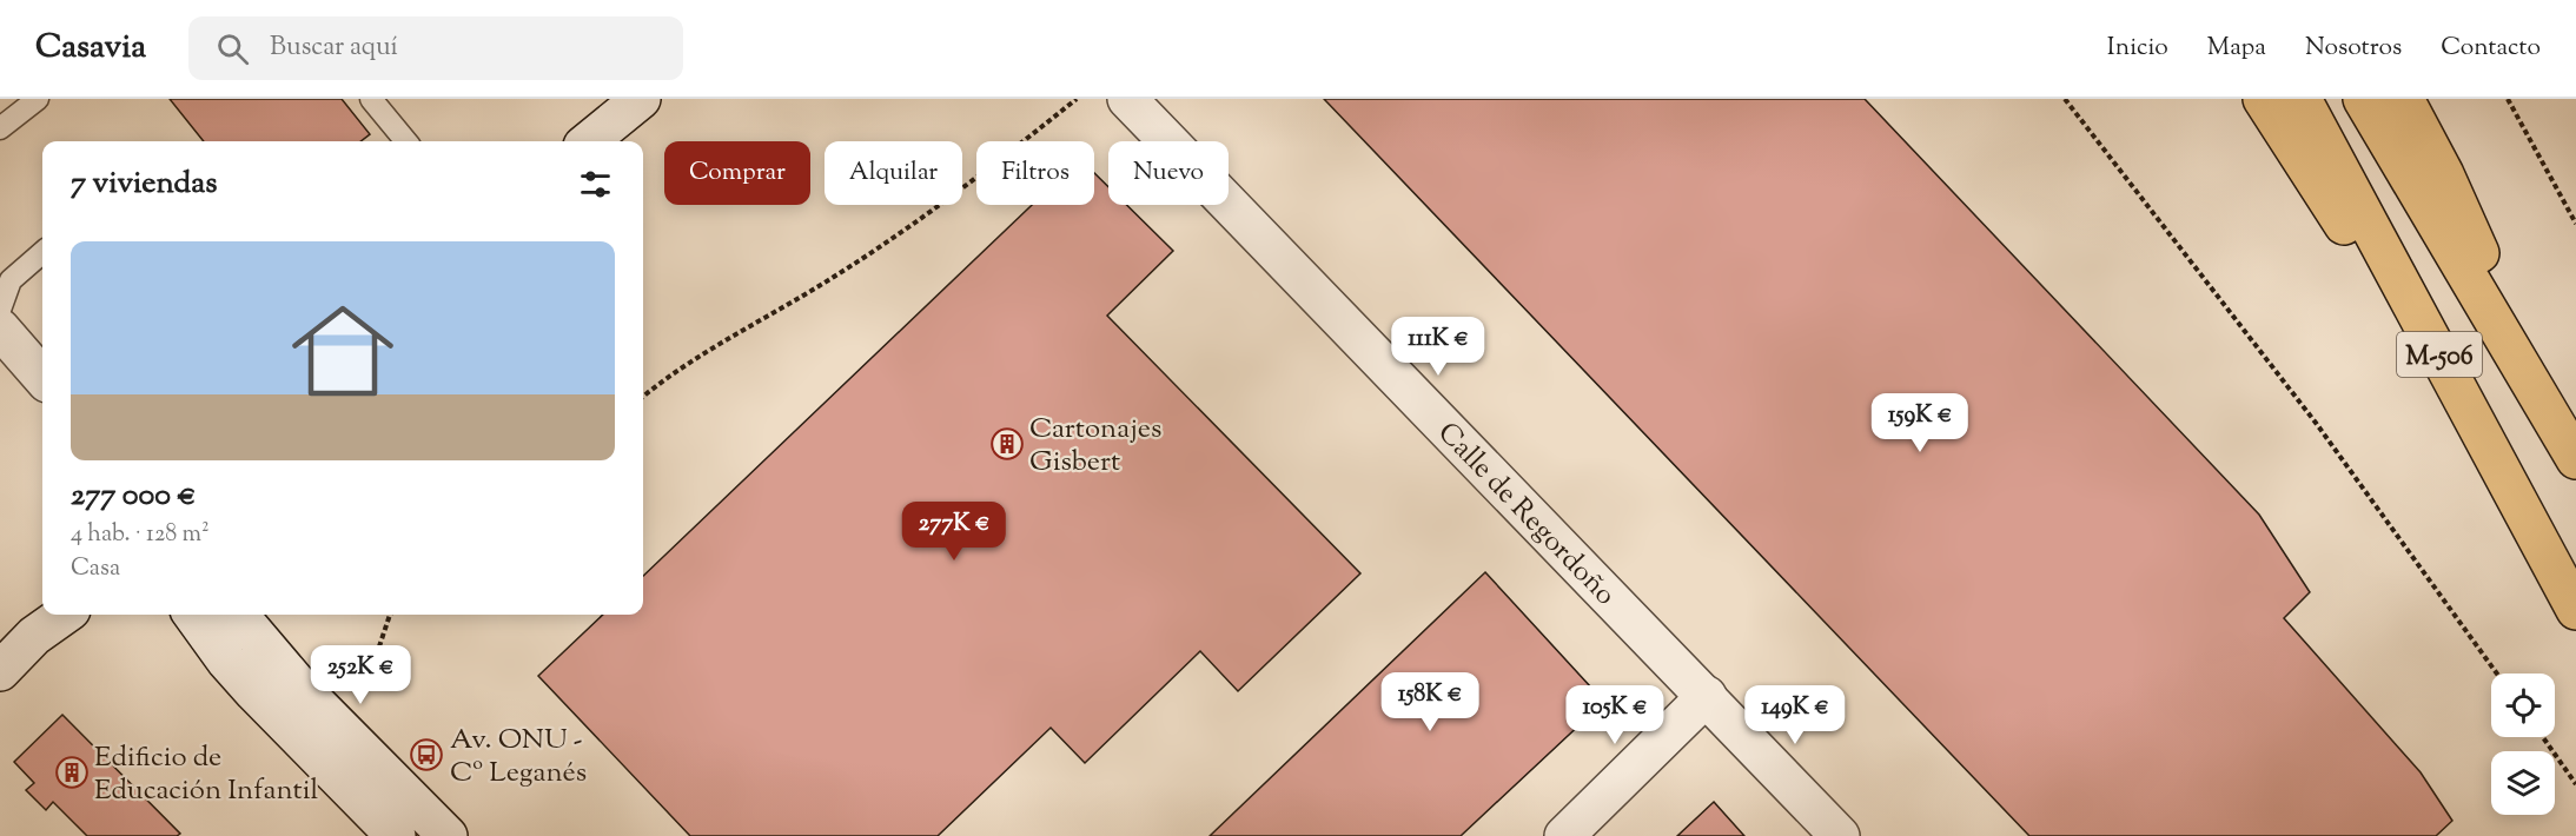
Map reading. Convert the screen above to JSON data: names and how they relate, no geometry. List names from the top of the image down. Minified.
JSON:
{"streets":{"highway":["M-506"],"street":["Calle de Regordoño"]},"places":{"building":["Cartonajes Gisbert","Edificio de Educación Infantil"],"bus stop":["Av. ONU - Cº Leganés"]},"page":{"header":"Casavia","search":"Buscar aquí","nav":["Inicio","Mapa","Nosotros","Contacto"],"chip":["Comprar","Alquilar","Filtros","Nuevo"],"heading":"7 viviendas","list":[{"name":"277 000 €","note":"4 hab. · 128 m² · Casa"}],"price":["111K €","159K €","277K €","252K €","158K €","105K €","149K €"]}}
